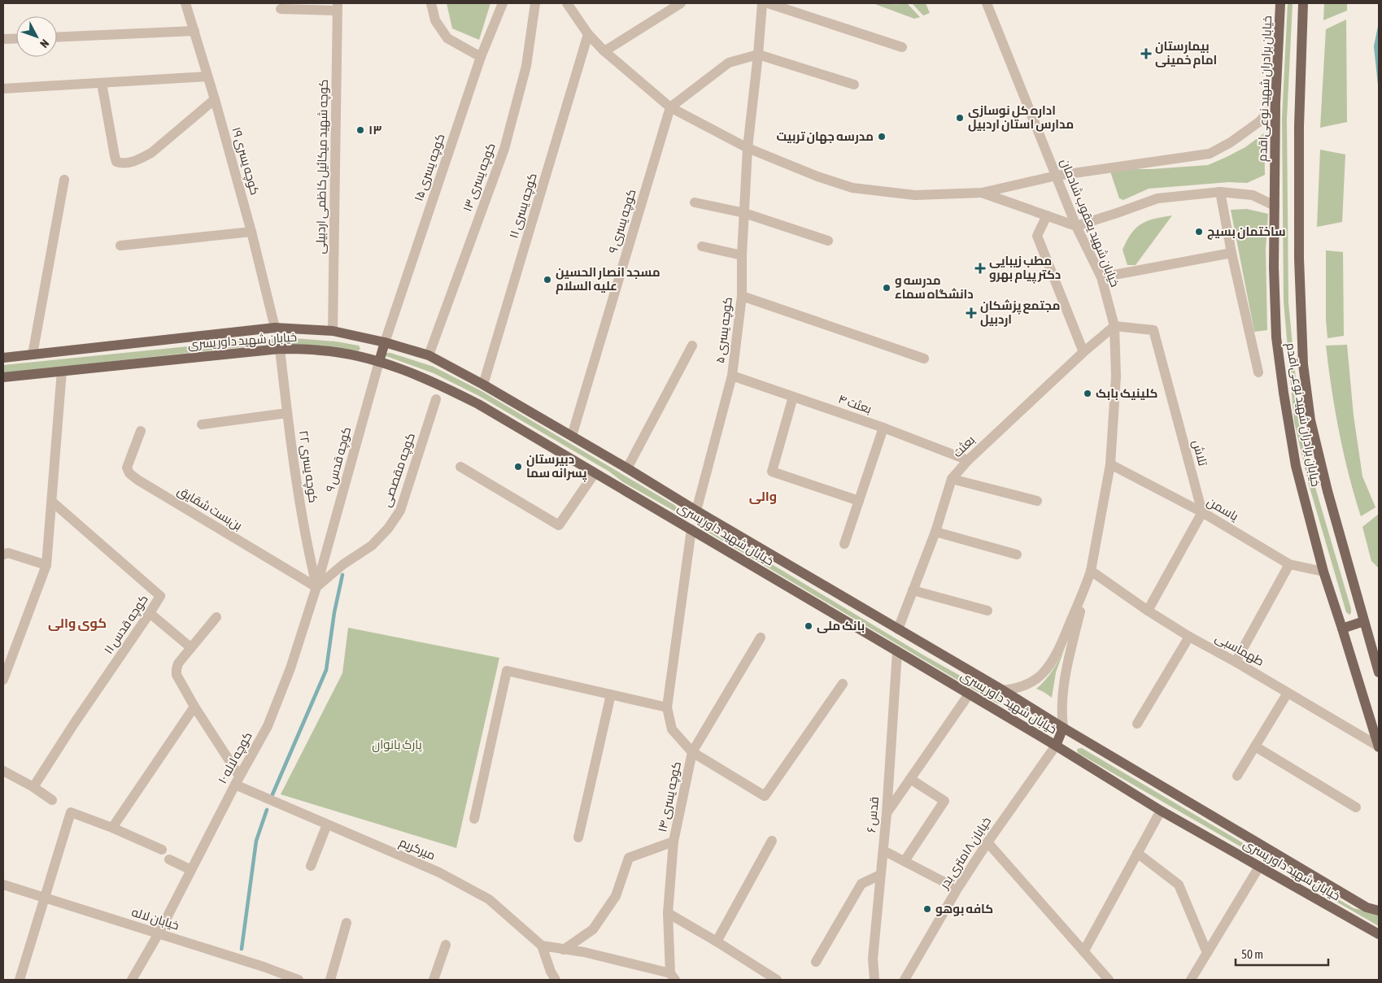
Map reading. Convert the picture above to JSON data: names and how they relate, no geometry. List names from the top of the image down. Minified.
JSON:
{"streets":{"main road":["خیابان برادران شهید نوعی‌اقدم","خیابان شهید داور یسری"],"street":["کوچه یسری ۱۹","کوچه شهید میکائیل کاظمی اردبیلی","کوچه یسری ۱۵","کوچه یسری ۱۳","کوچه یسری ۱۱","کوچه یسری ۹","خیابان شهید یعقوب شادمان","کوچه یسری ۵","بعثت ۴","بعثت","تلاش","کوچه قدس ۹","کوچه یسری ۲۲","کوچه مقصصی","بن‌بست شقایق","یاسمن","کوچه قدس ۱۱","طهماسبی","کوچه لاله ۱۰","کوچه یسری ۱۴","قدس ۶","میرکریم","خیابان ۱۸متری بدر","خیابان لاله"]},"crossings":[["خیابان برادران شهید نوعی‌اقدم","یاسمن"],["خیابان برادران شهید نوعی‌اقدم","طهماسبی"],["کوچه یسری ۱۹","خیابان شهید داور یسری"],["کوچه شهید میکائیل کاظمی اردبیلی","خیابان شهید داور یسری"],["کوچه یسری ۱۵","خیابان شهید داور یسری"],["کوچه یسری ۱۳","خیابان شهید داور یسری"],["کوچه یسری ۱۱","خیابان شهید داور یسری"],["کوچه یسری ۹","خیابان شهید داور یسری"],["خیابان شهید یعقوب شادمان","خیابان شهید داور یسری"],["خیابان شهید یعقوب شادمان","بعثت"],["خیابان شهید یعقوب شادمان","تلاش"],["خیابان شهید یعقوب شادمان","یاسمن"],["خیابان شهید یعقوب شادمان","طهماسبی"],["کوچه یسری ۵","خیابان شهید داور یسری"],["کوچه یسری ۵","بعثت ۴"],["خیابان شهید داور یسری","بعثت"],["خیابان شهید داور یسری","کوچه قدس ۹"],["خیابان شهید داور یسری","کوچه یسری ۲۲"],["خیابان شهید داور یسری","کوچه یسری ۱۴"],["خیابان شهید داور یسری","قدس ۶"],["خیابان شهید داور یسری","خیابان ۱۸متری بدر"],["بعثت ۴","بعثت"],["بعثت","تلاش"],["تلاش","یاسمن"],["کوچه قدس ۹","کوچه یسری ۲۲"],["کوچه قدس ۹","کوچه مقصصی"],["کوچه قدس ۹","بن‌بست شقایق"],["کوچه قدس ۹","کوچه لاله ۱۰"],["کوچه یسری ۲۲","کوچه مقصصی"],["کوچه یسری ۲۲","بن‌بست شقایق"],["کوچه یسری ۲۲","کوچه لاله ۱۰"],["کوچه مقصصی","بن‌بست شقایق"],["کوچه مقصصی","کوچه لاله ۱۰"],["بن‌بست شقایق","کوچه لاله ۱۰"],["کوچه لاله ۱۰","میرکریم"],["کوچه لاله ۱۰","خیابان لاله"]],"districts":["والی","کوی والی"],"parks":["پارک بانوان"],"places":{"health":["بیمارستان امام خمینی","مطب زیبایی دکتر پیام بهرو","مجتمع پزشکان اردبیل"],"other":["اداره کل نوسازی مدارس استان اردبیل","۱۳","مدرسه جهان تربیت","ساختمان بسیج","مسجد انصار الحسین علیه السلام","مدرسه و دانشگاه سماء","کلینیک بابک","دبیرستان پسرانه سما","بانک ملی","کافه بوهو"]},"scale_bar":"50 m","north":"bottom right"}
